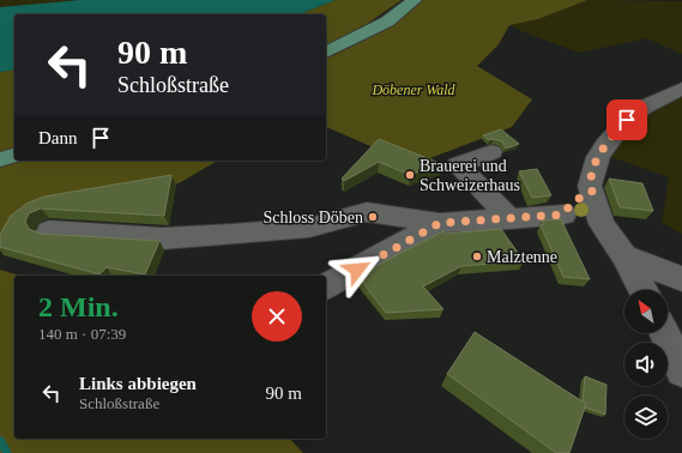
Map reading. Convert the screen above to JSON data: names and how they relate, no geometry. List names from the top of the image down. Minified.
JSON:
{"parks":["Döbener Wald"],"places":["Brauerei und Schweizerhaus","Schloss Döben","Malztenne"],"north":"top left","page":{"turn":["90 m","Schloßstraße"],"then":"Dann","heading":["2 Min.","140 m · 07:39"],"list":[{"name":"Links abbiegen","note":"Schloßstraße","value":"90 m"}]}}
